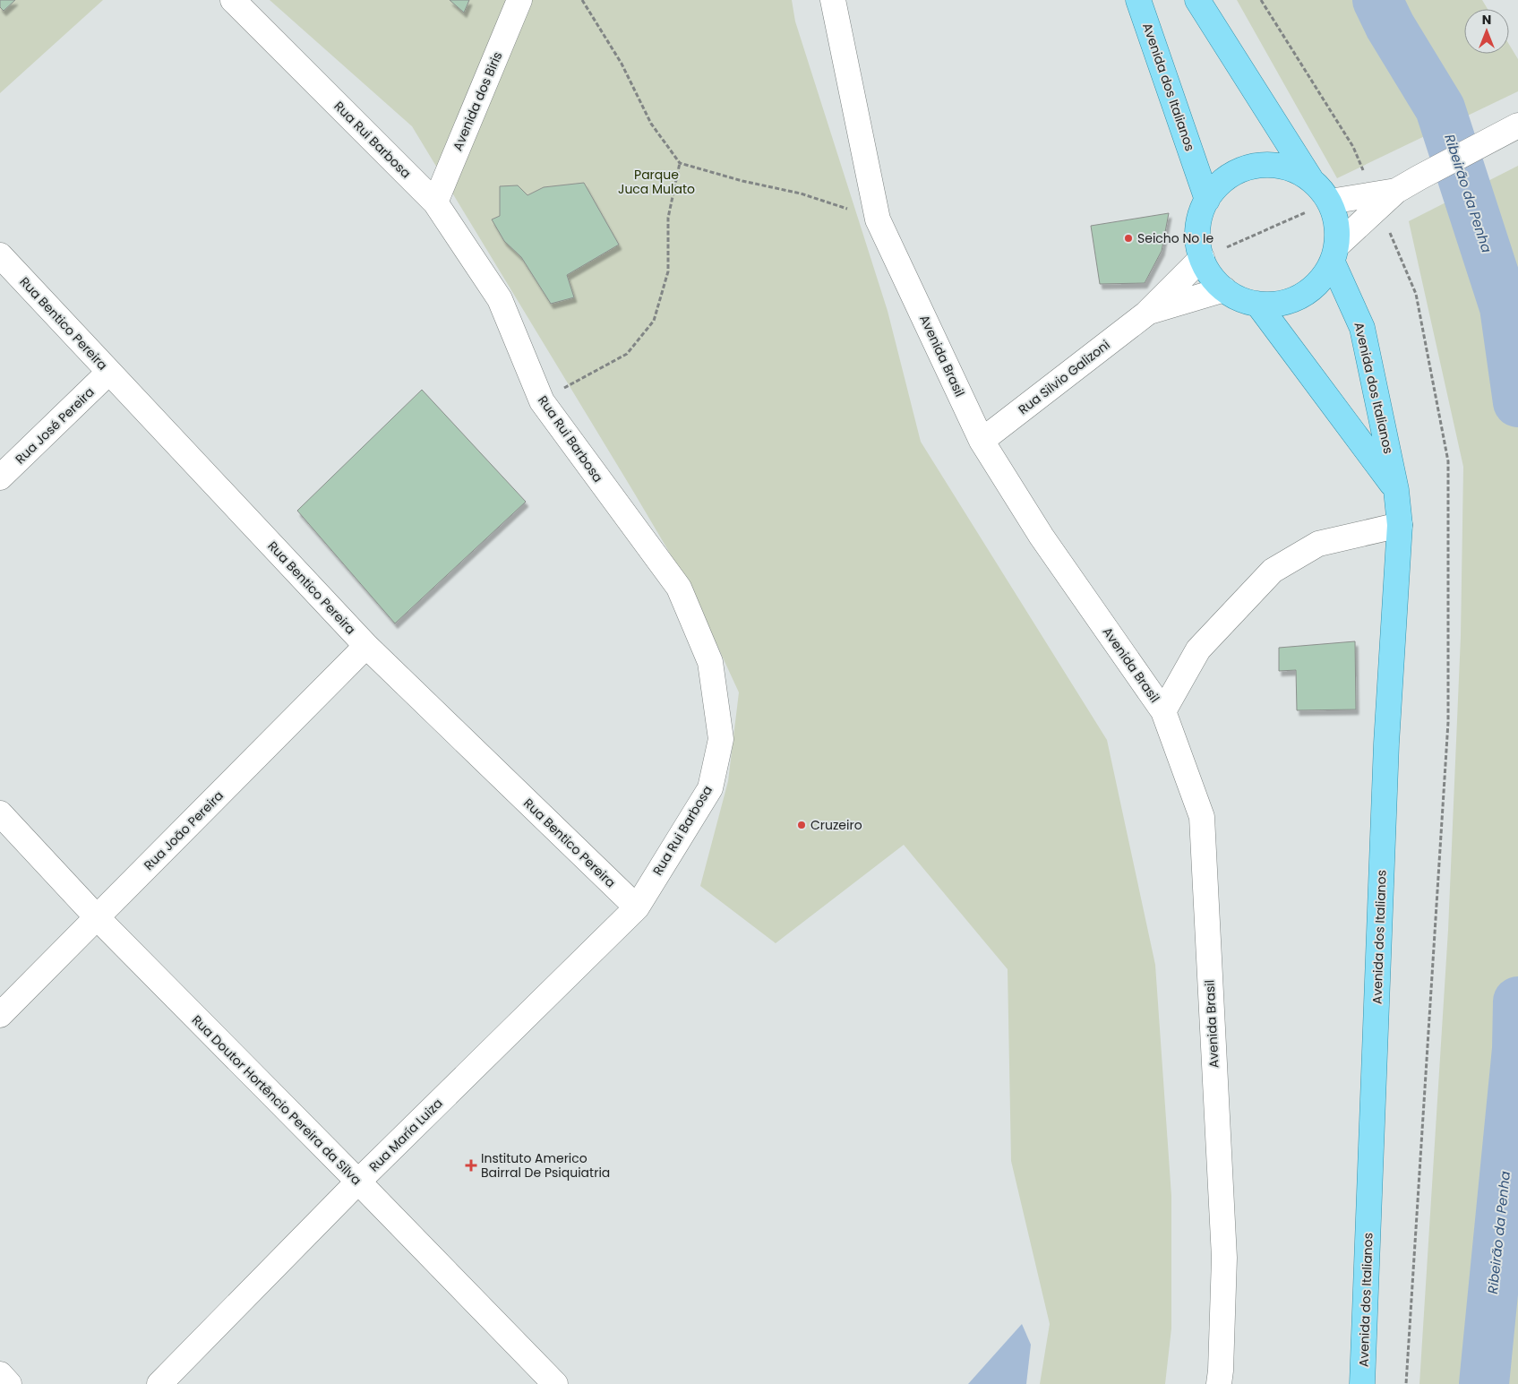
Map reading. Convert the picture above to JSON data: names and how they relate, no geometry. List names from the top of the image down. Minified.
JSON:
{"streets":{"main road":["Avenida dos Italianos"],"street":["Avenida dos Biris","Rua Rui Barbosa","Rua Bentico Pereira","Avenida Brasil","Rua Silvio Galizoni","Rua José Pereira","Rua João Pereira","Rua Doutor Hortêncio Pereira da Silva","Rua María Luiza"]},"crossings":[["Avenida dos Biris","Rua Rui Barbosa"],["Rua Rui Barbosa","Rua Bentico Pereira"],["Rua Rui Barbosa","Rua María Luiza"],["Rua Bentico Pereira","Rua José Pereira"],["Rua Bentico Pereira","Rua João Pereira"],["Rua Bentico Pereira","Rua María Luiza"],["Avenida Brasil","Rua Silvio Galizoni"],["Rua João Pereira","Rua Doutor Hortêncio Pereira da Silva"],["Rua Doutor Hortêncio Pereira da Silva","Rua María Luiza"]],"water":["Ribeirão da Penha"],"parks":["Parque Juca Mulato"],"places":{"other":["Seicho No Ie","Cruzeiro"],"health":["Instituto Americo Bairral De Psiquiatria"]},"north":"top"}
